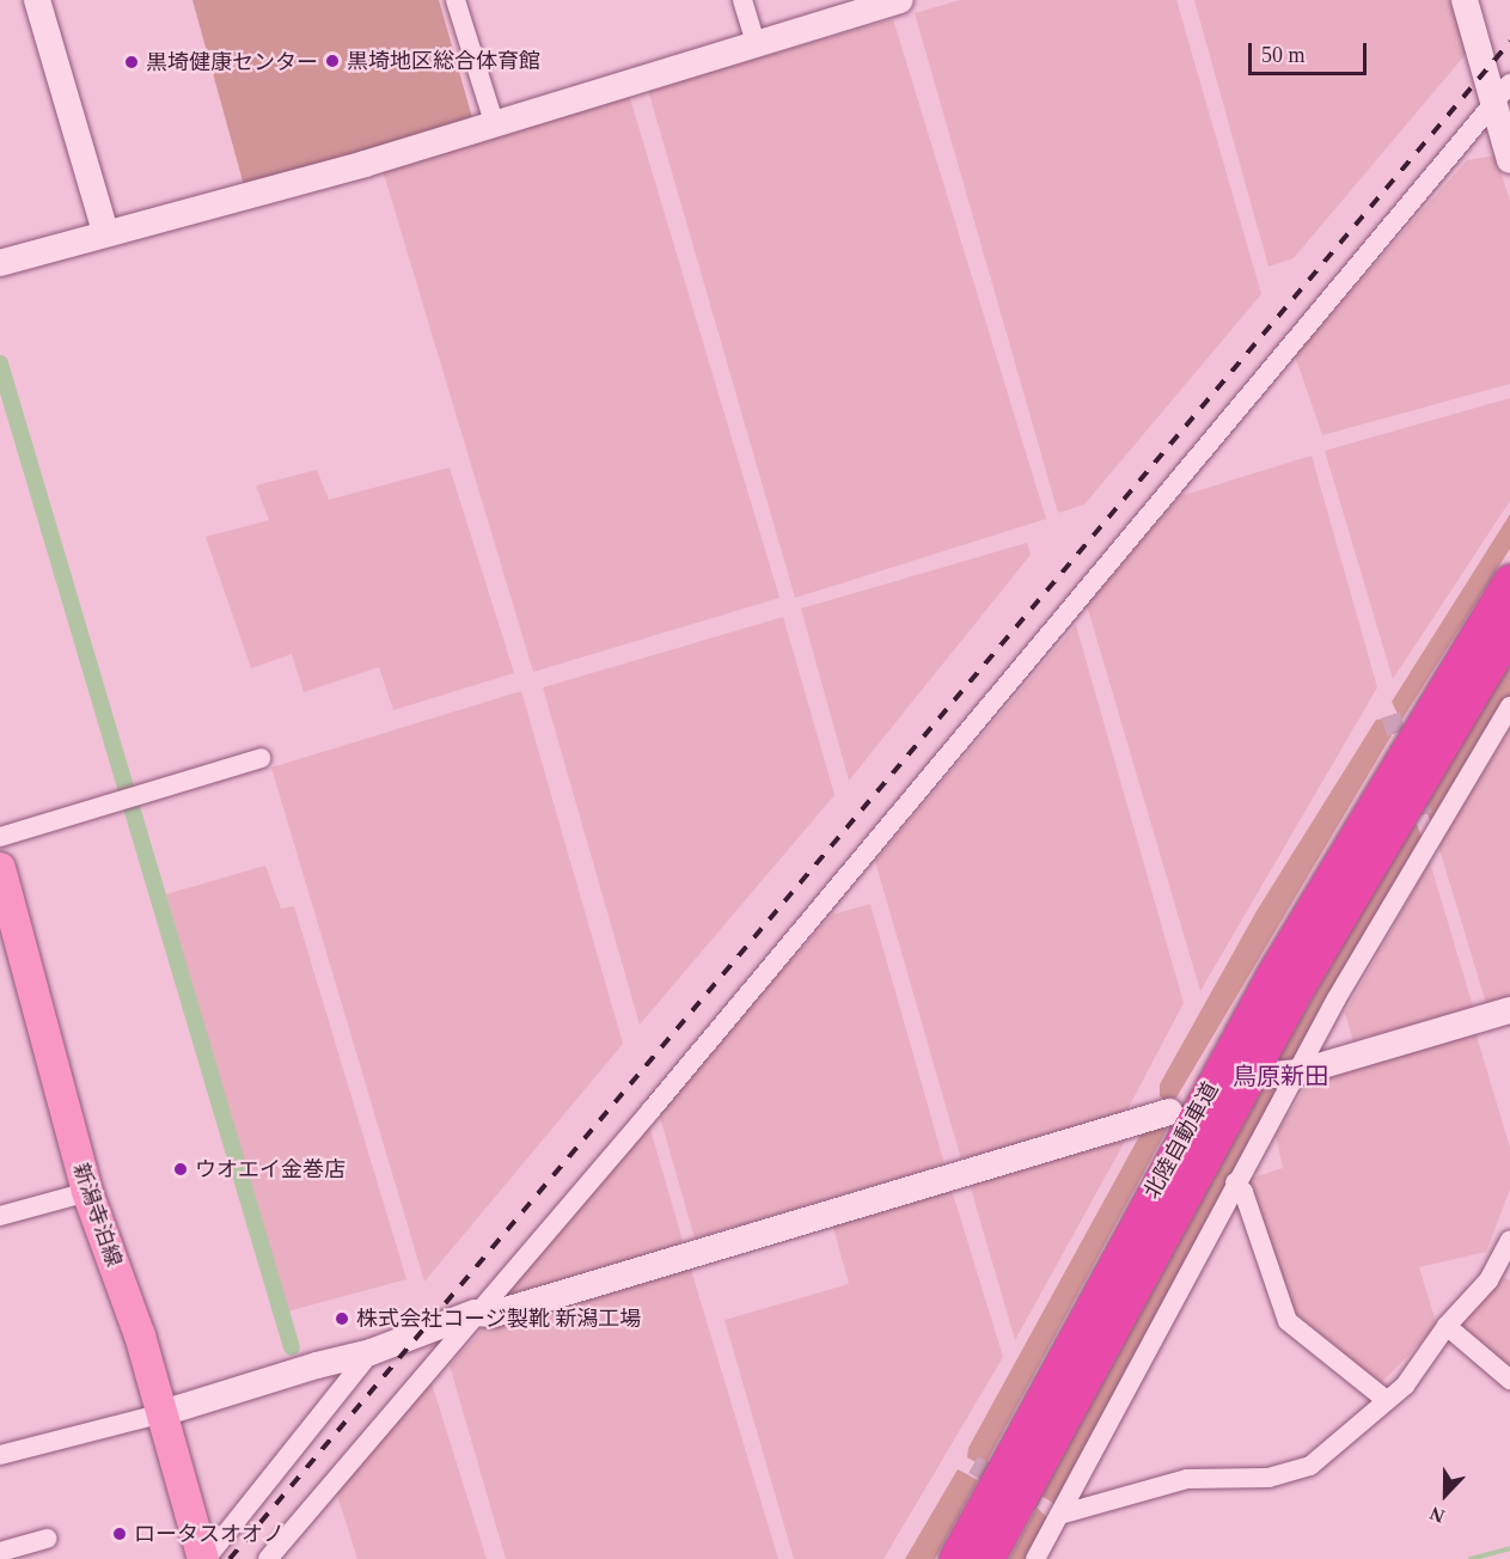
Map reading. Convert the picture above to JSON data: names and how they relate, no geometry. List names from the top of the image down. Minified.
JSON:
{"streets":{"highway":["北陸自動車道"],"main road":["新潟寺泊線"]},"districts":["鳥原新田"],"places":["黒埼地区総合体育館","黒埼健康センター","ウオエイ金巻店","株式会社コージ製靴 新潟工場","ロータスオオノ"],"scale_bar":"50 m","north":"bottom"}
